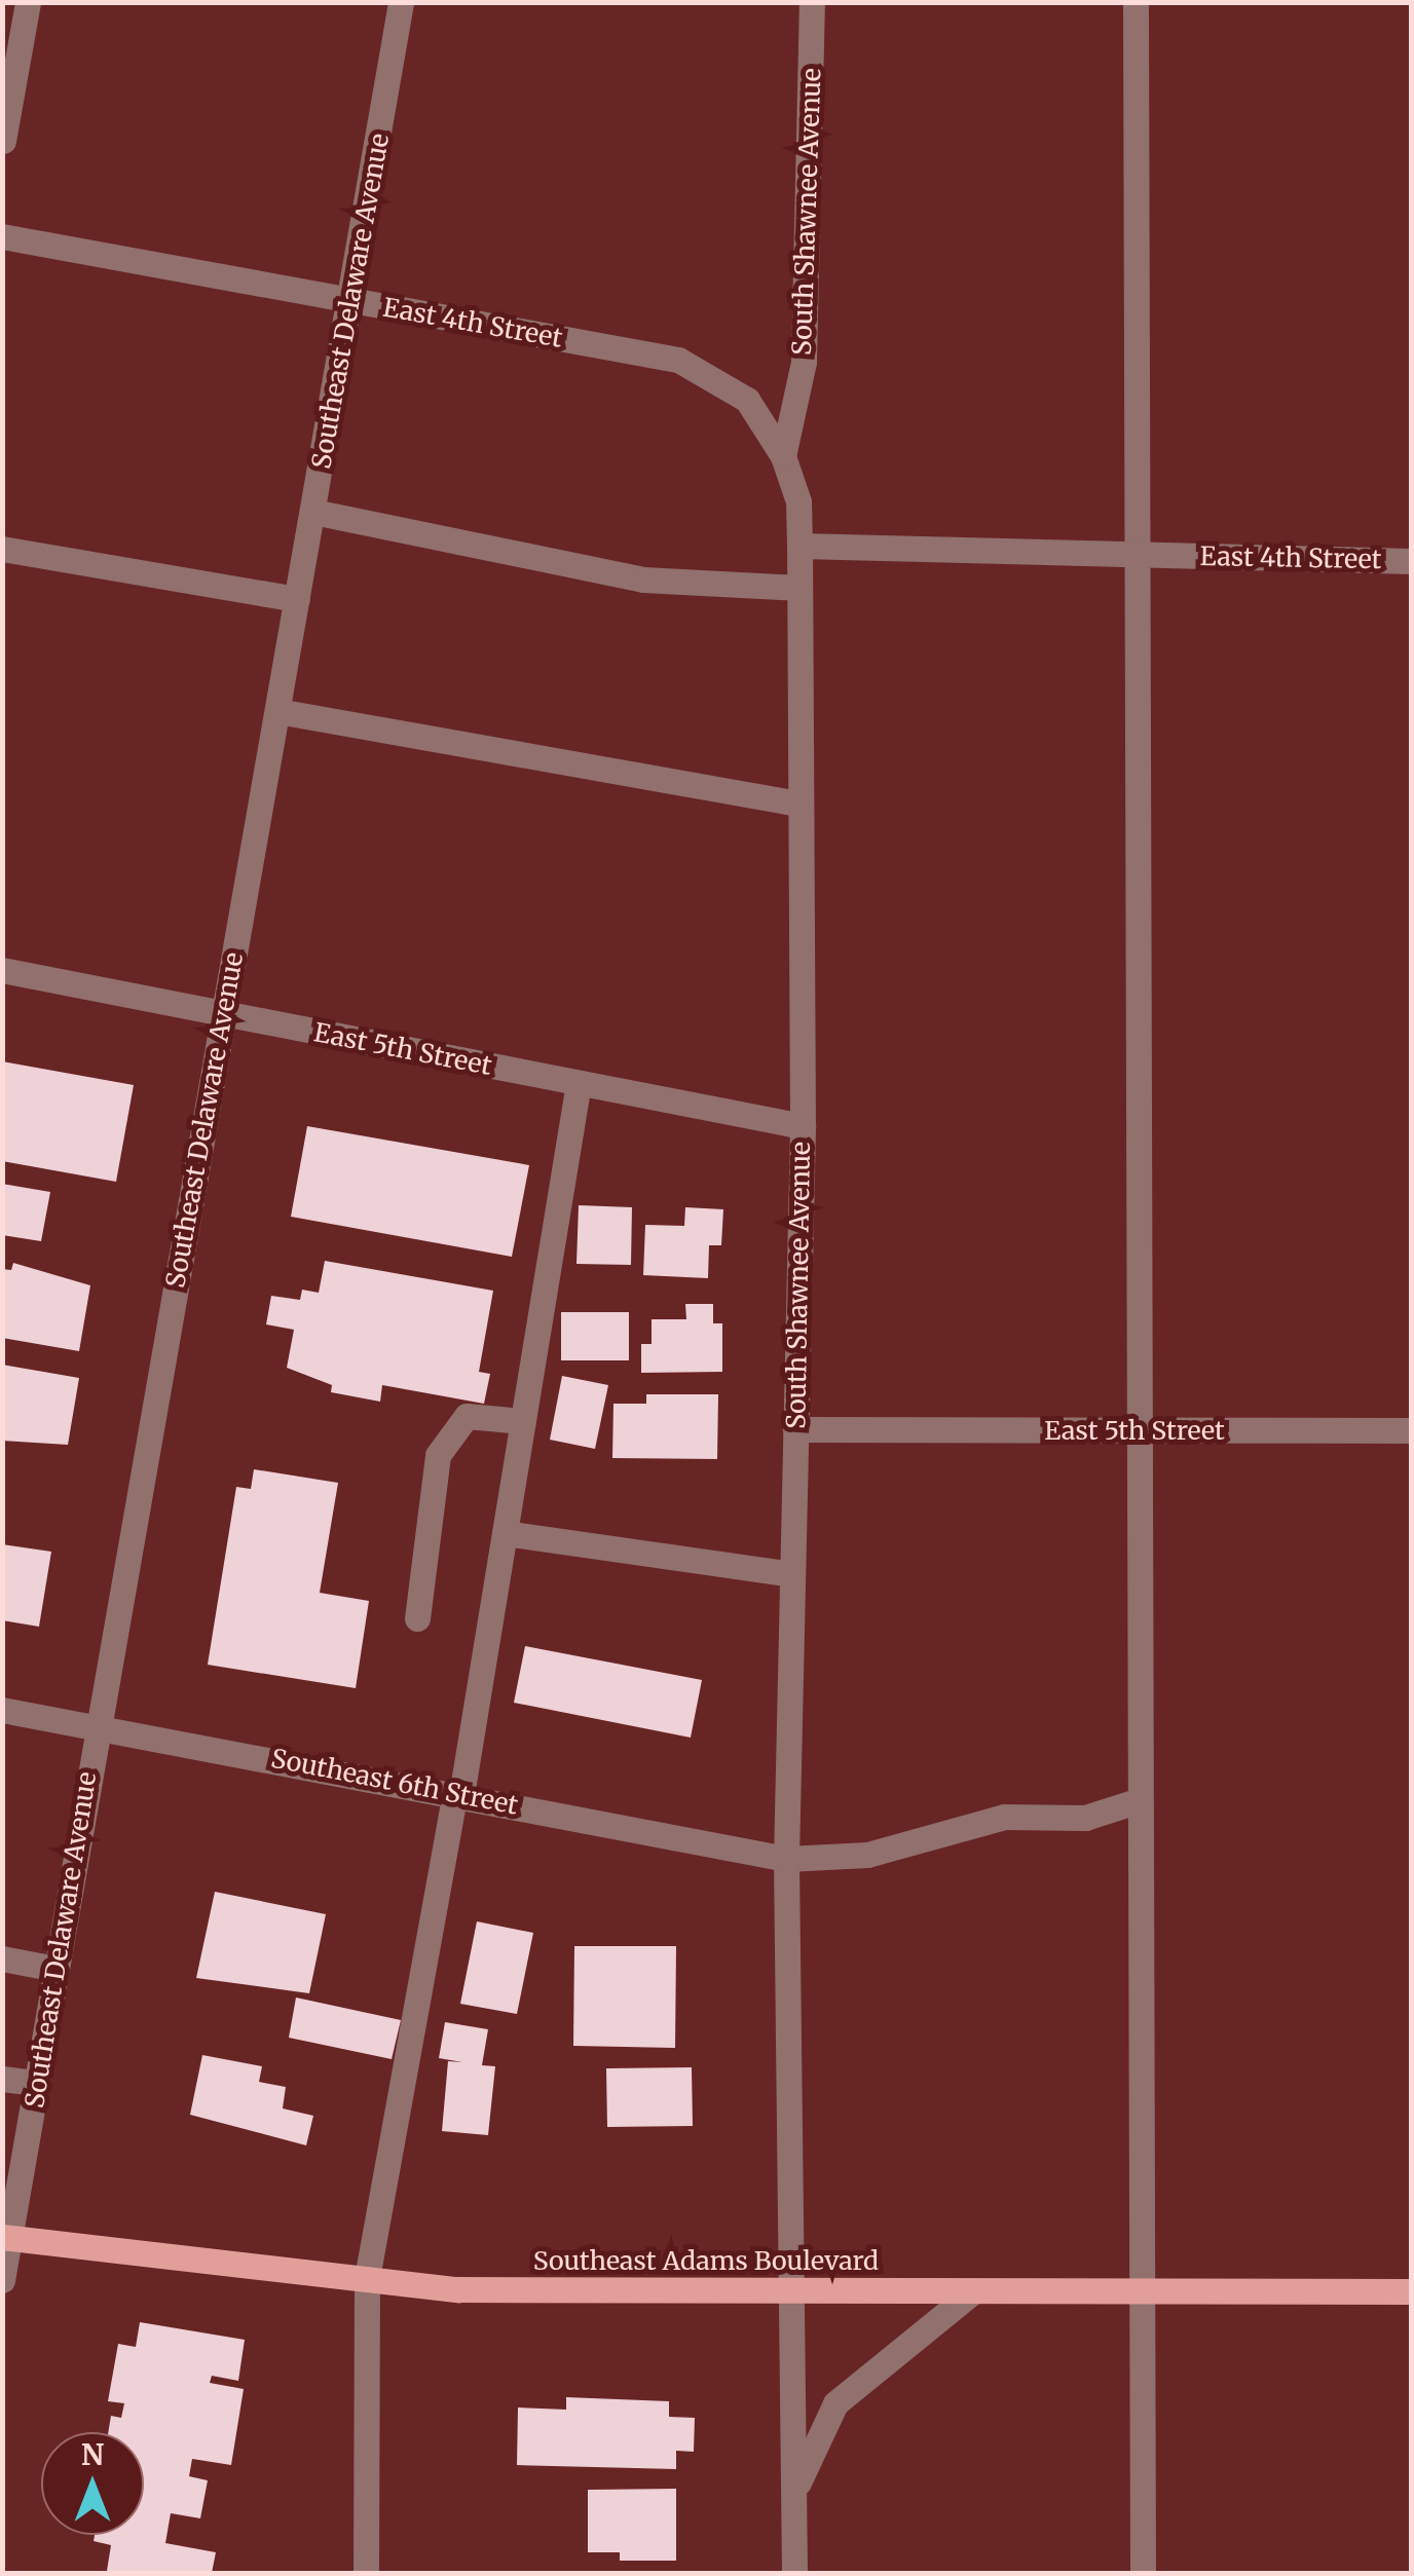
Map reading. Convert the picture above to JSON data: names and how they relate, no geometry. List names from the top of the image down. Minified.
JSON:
{"streets":{"main road":["Southeast Adams Boulevard"],"street":["South Shawnee Avenue","Southeast Delaware Avenue","East 4th Street","East 5th Street","Southeast 6th Street"]},"crossings":[["South Shawnee Avenue","East 4th Street"],["South Shawnee Avenue","East 5th Street"],["South Shawnee Avenue","Southeast 6th Street"],["South Shawnee Avenue","Southeast Adams Boulevard"],["Southeast Delaware Avenue","East 4th Street"],["Southeast Delaware Avenue","East 5th Street"],["Southeast Delaware Avenue","Southeast 6th Street"],["Southeast Delaware Avenue","Southeast Adams Boulevard"]],"north":"top"}
